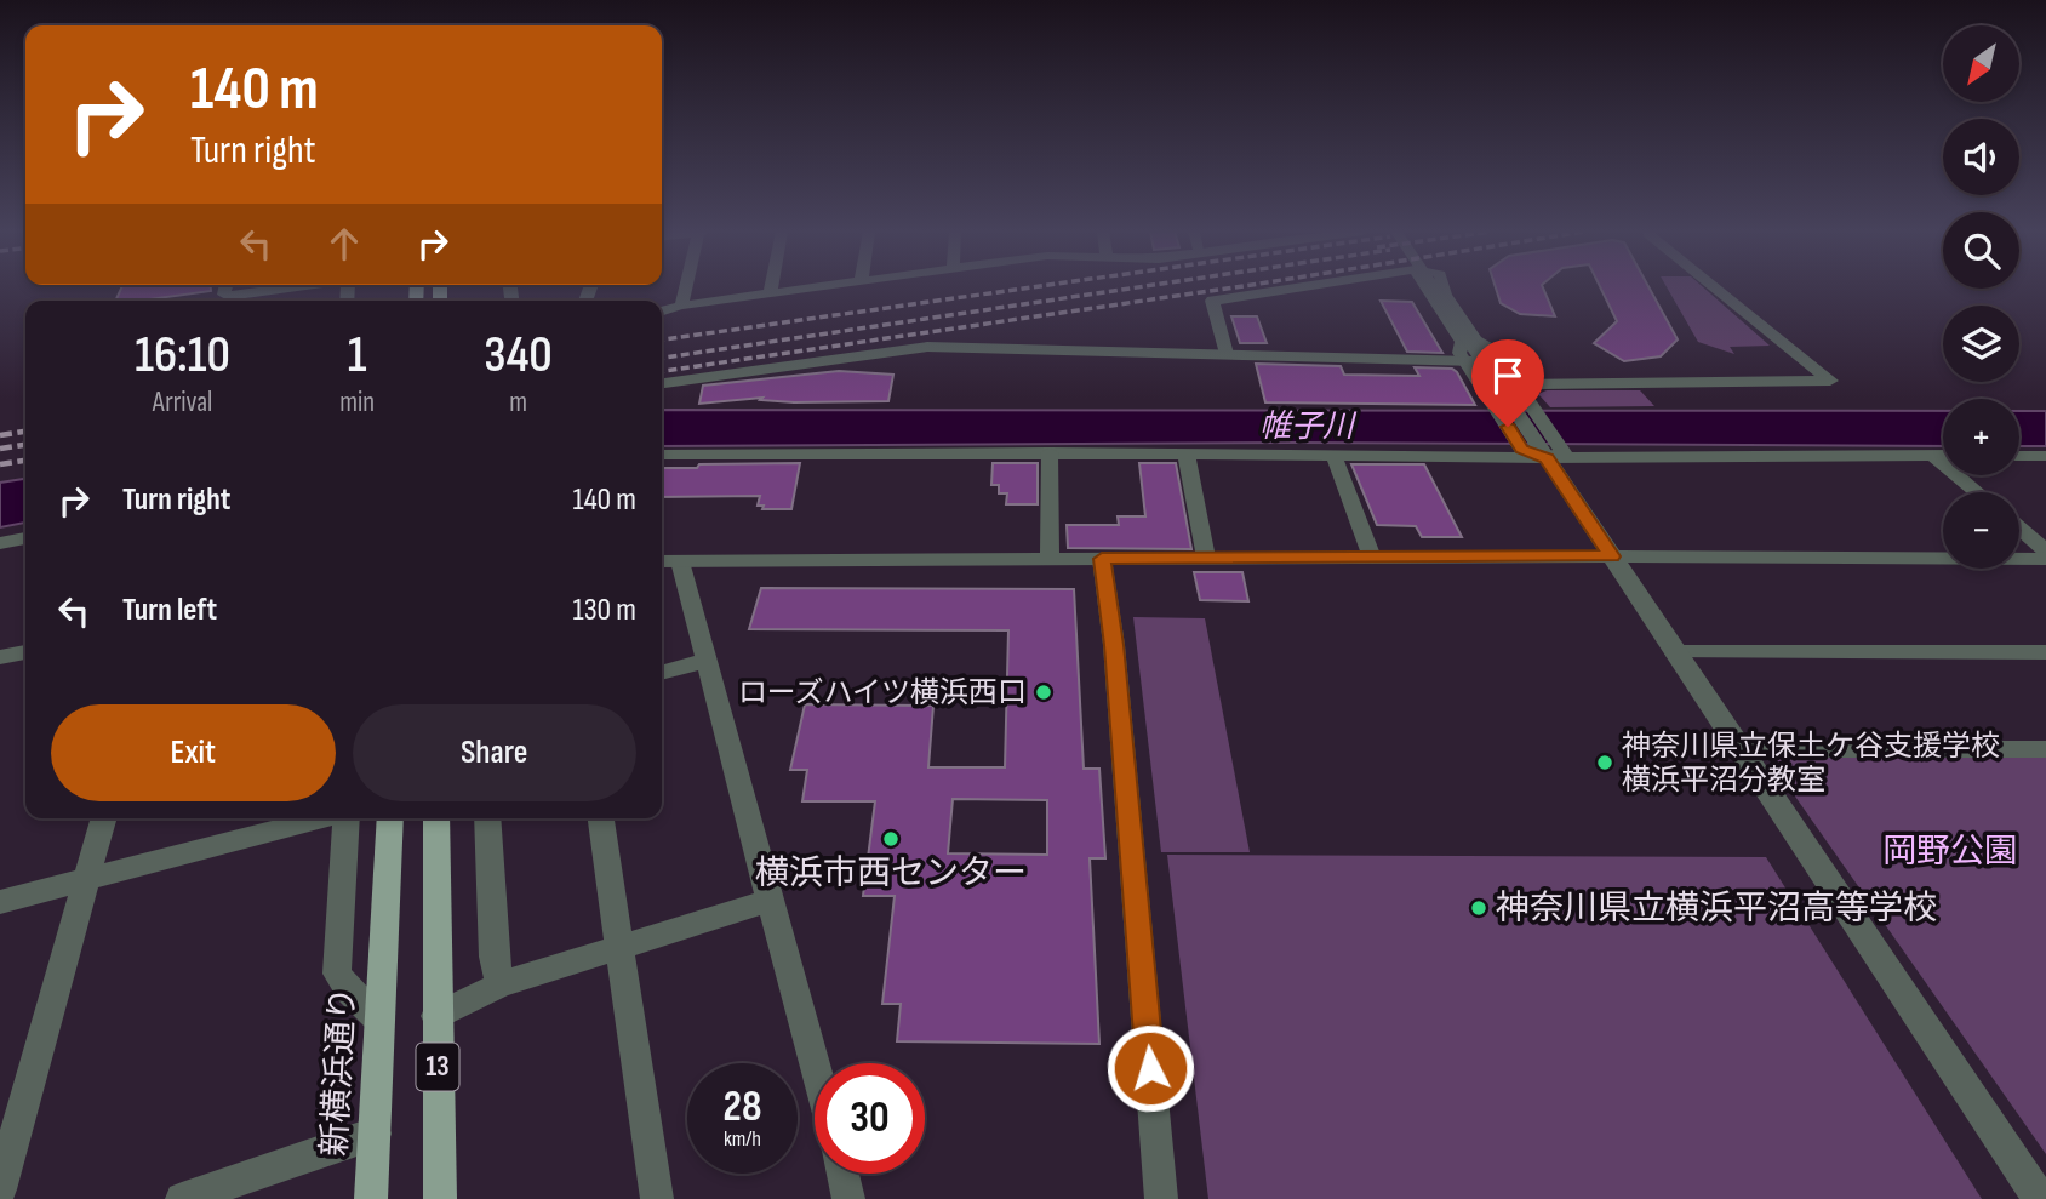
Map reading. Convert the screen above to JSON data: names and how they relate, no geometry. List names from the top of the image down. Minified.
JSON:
{"streets":{"main road":["13","新横浜通り"]},"water":["帷子川"],"parks":["岡野公園"],"places":["ローズハイツ横浜西口","神奈川県立保土ケ谷支援学校 横浜平沼分教室","横浜市西センター","神奈川県立横浜平沼高等学校"],"north":"bottom left","page":{"map_buttons":["+","−"],"turn":["140 m","Turn right"],"eta":["16:10","Arrival","1","min","340","m"],"list":[{"name":"Turn right","value":"140 m"},{"name":"Turn left","value":"130 m"}],"buttons":["Exit","Share"],"speed":"28 km/h","limit":"30"}}
